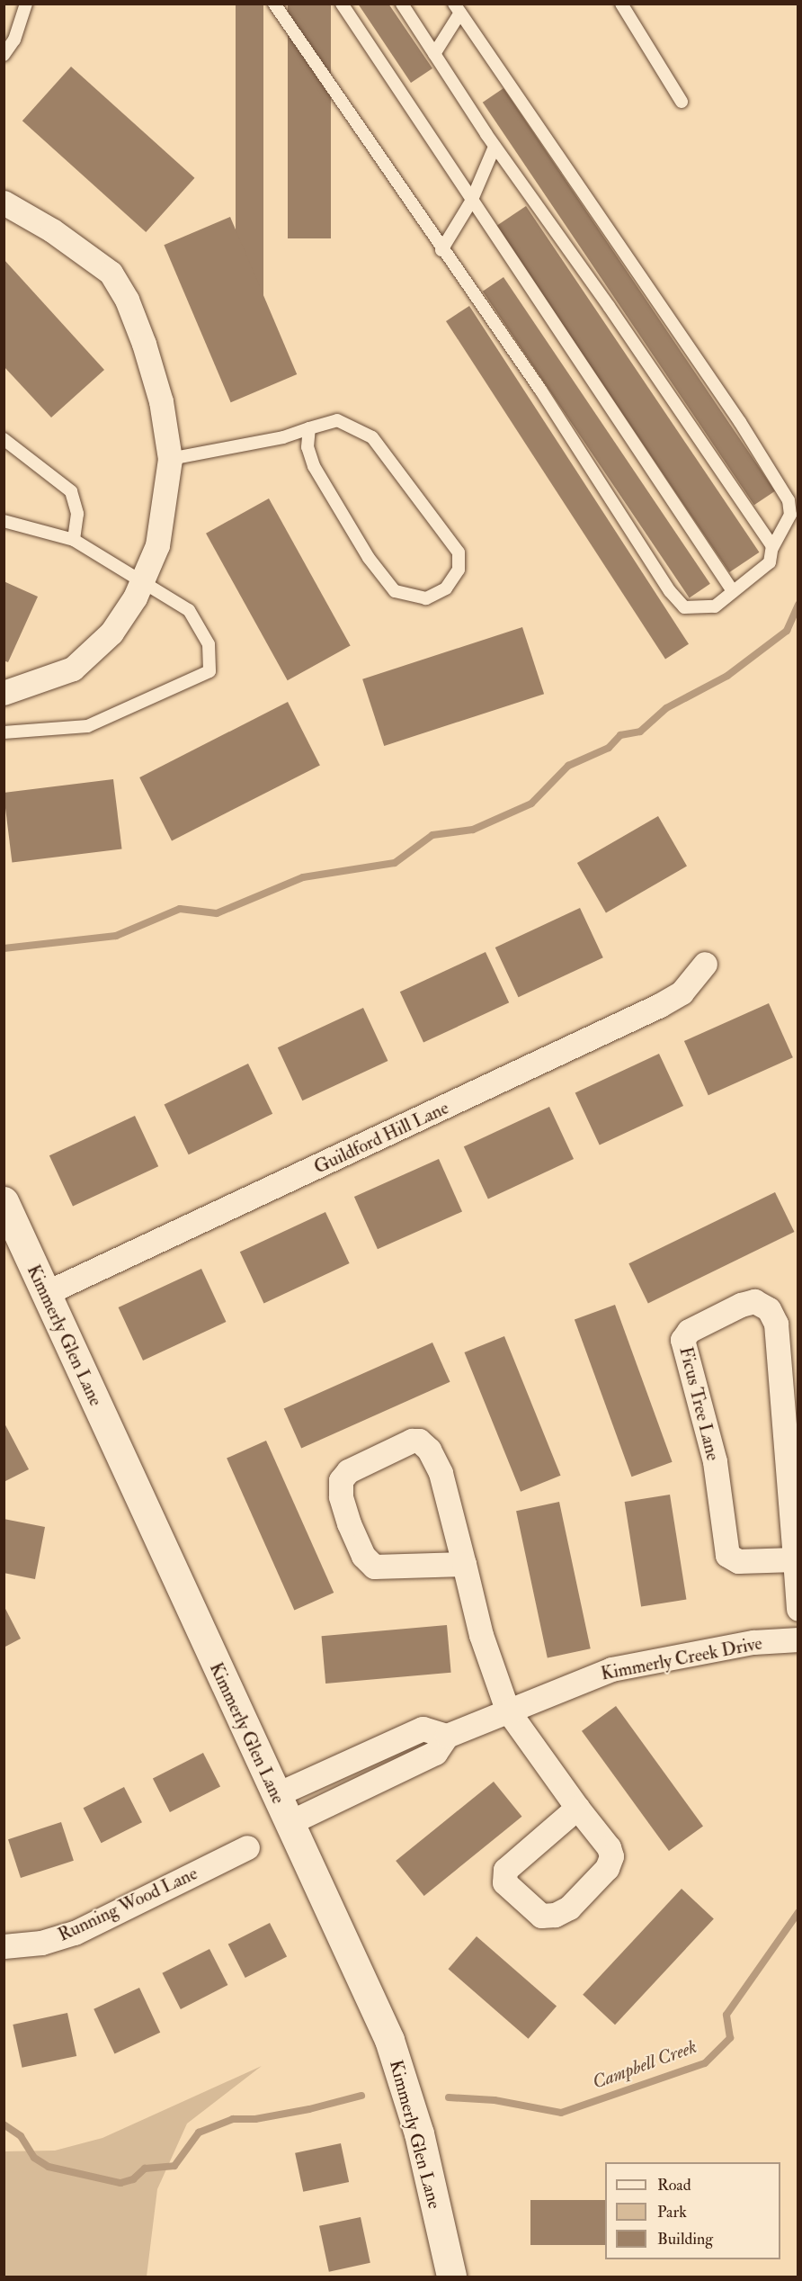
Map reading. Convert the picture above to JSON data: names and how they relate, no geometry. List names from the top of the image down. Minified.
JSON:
{"streets":{"street":["Guildford Hill Lane","Kimmerly Glen Lane","Ficus Tree Lane","Kimmerly Creek Drive","Running Wood Lane"]},"crossings":[["Guildford Hill Lane","Kimmerly Glen Lane"],["Kimmerly Glen Lane","Kimmerly Creek Drive"]],"water":["Campbell Creek"],"legend":["Road","Park","Building"]}
